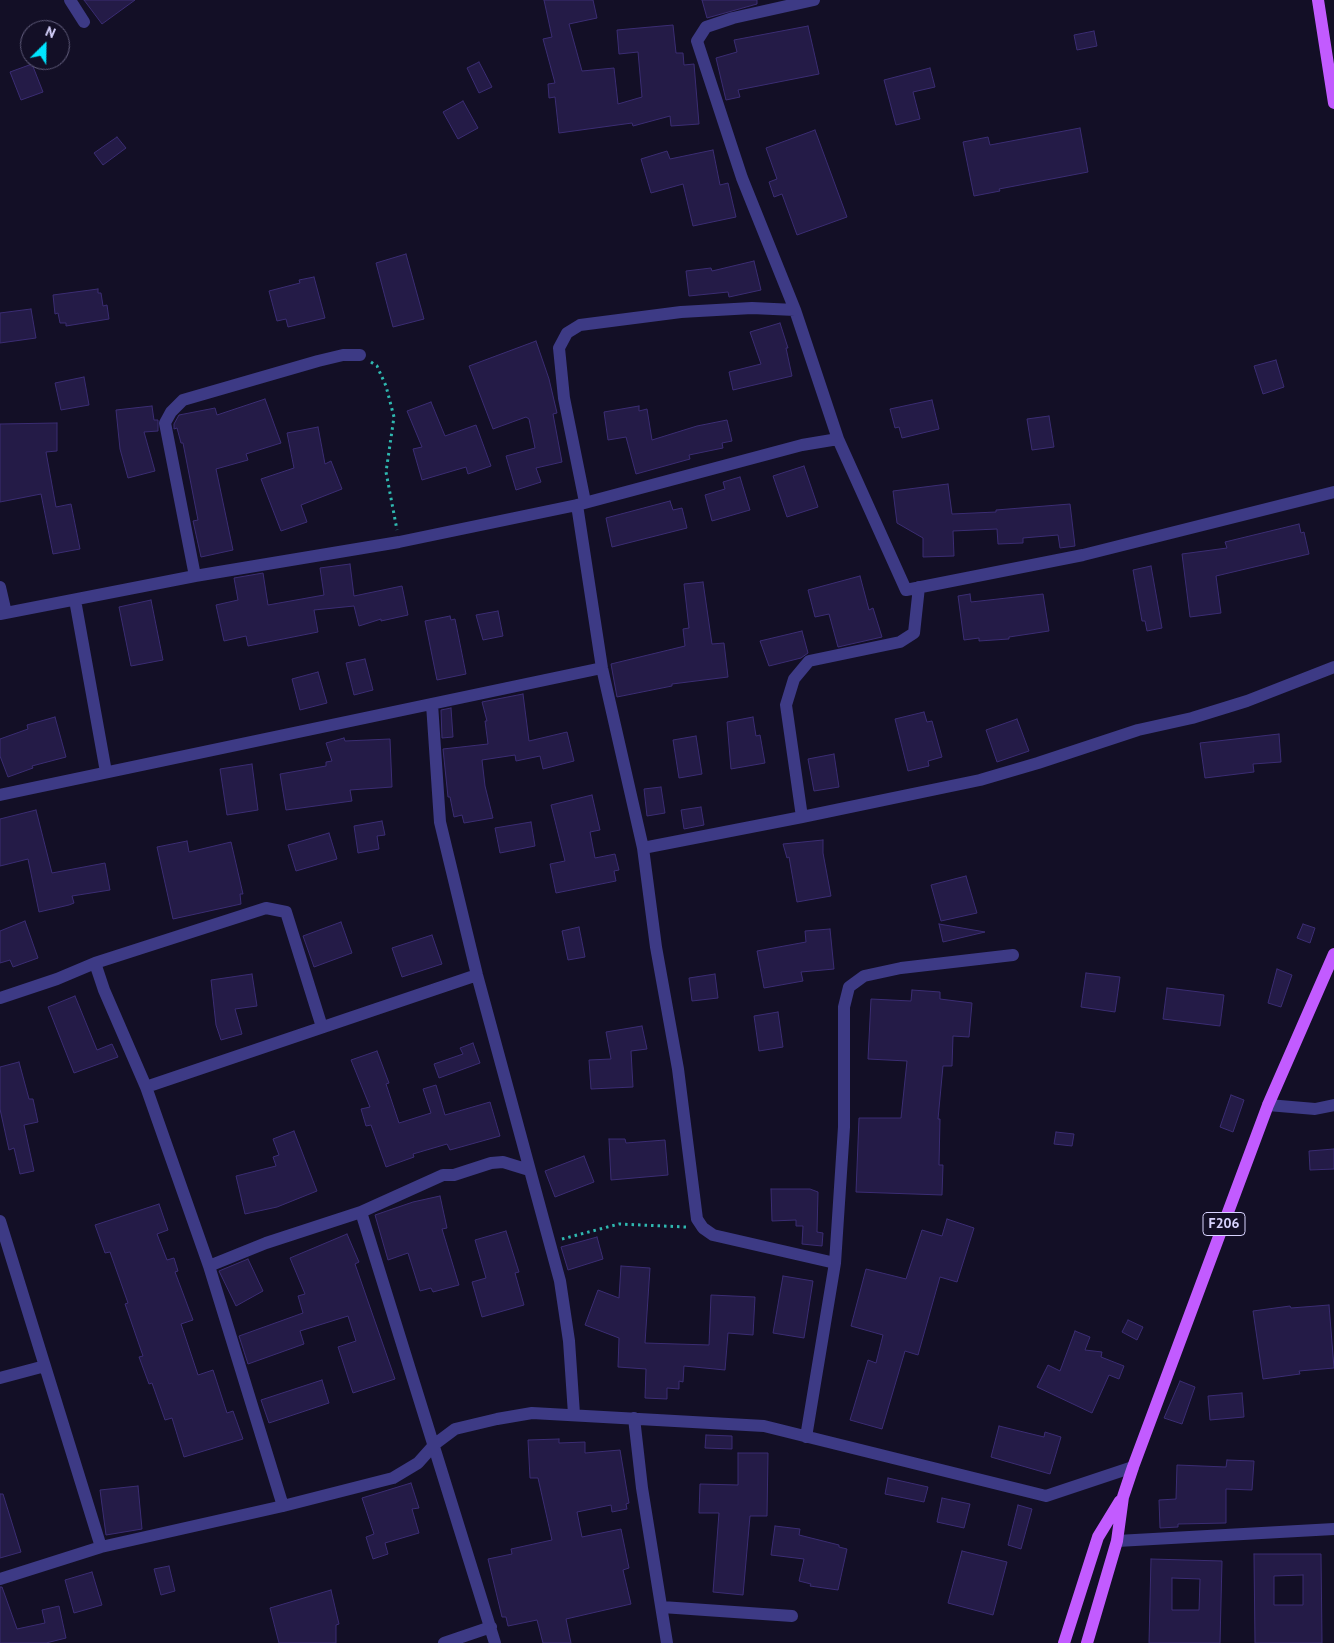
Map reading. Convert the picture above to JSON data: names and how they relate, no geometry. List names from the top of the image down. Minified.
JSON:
{"streets":{"main road":["F206"]},"north":"top right"}
